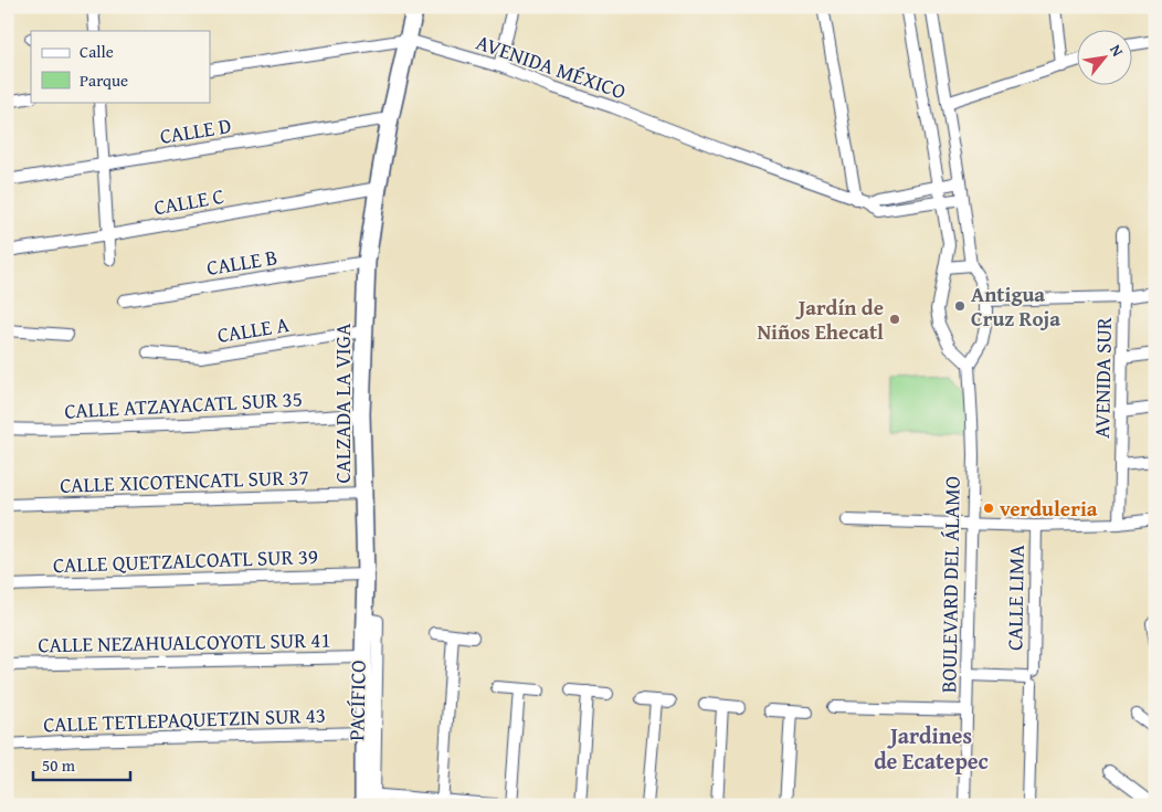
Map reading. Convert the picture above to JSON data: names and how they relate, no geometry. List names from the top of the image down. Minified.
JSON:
{"streets":{"main road":["CALZADA LA VIGA"],"street":["AVENIDA MÉXICO","CALLE D","CALLE C","CALLE B","CALLE A","AVENIDA SUR","CALLE ATZAYACATL SUR 35","CALLE XICOTENCATL SUR 37","CALLE QUETZALCOATL SUR 39","BOULEVARD DEL ÁLAMO","CALLE LIMA","CALLE NEZAHUALCOYOTL SUR 41","PACÍFICO","CALLE TETLEPAQUETZIN SUR 43"]},"crossings":[["AVENIDA MÉXICO","CALZADA LA VIGA"],["CALLE D","CALZADA LA VIGA"],["CALLE C","CALZADA LA VIGA"],["CALLE B","CALZADA LA VIGA"],["CALLE A","CALZADA LA VIGA"],["CALZADA LA VIGA","CALLE ATZAYACATL SUR 35"],["CALZADA LA VIGA","CALLE XICOTENCATL SUR 37"],["CALZADA LA VIGA","CALLE QUETZALCOATL SUR 39"],["CALZADA LA VIGA","CALLE NEZAHUALCOYOTL SUR 41"],["CALZADA LA VIGA","PACÍFICO"],["CALZADA LA VIGA","CALLE TETLEPAQUETZIN SUR 43"]],"districts":["Jardines de Ecatepec"],"places":["Antigua Cruz Roja","Jardín de Niños Ehecatl","verduleria"],"legend":["Calle","Parque"],"scale_bar":"50 m","north":"top right"}
